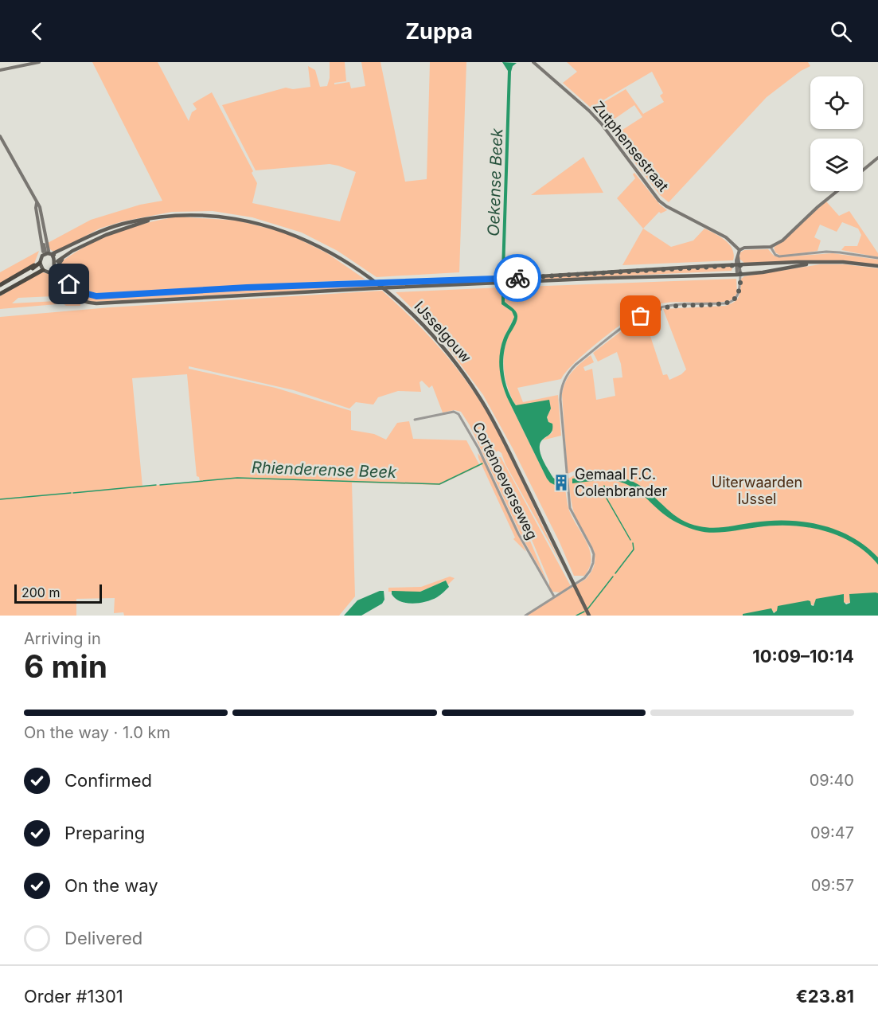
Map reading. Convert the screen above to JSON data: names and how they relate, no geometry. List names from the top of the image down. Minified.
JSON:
{"streets":{"main road":["IJsselgouw"],"street":["Zutphensestraat","Cortenoeverseweg"]},"water":["Oekense Beek","Rhienderense Beek"],"parks":["Uiterwaarden IJssel"],"places":{"building":["Gemaal F.C. Colenbrander"]},"scale_bar":"200 m","page":{"header":"Zuppa","scale":"200 m","heading":["6 min","Arriving in","10:09–10:14"],"panel":["Order #1301","€23.81"],"bar":"On the way · 1.0 km","list":[["Confirmed","09:40"],["Preparing","09:47"],["On the way","09:57"],"Delivered"]}}
